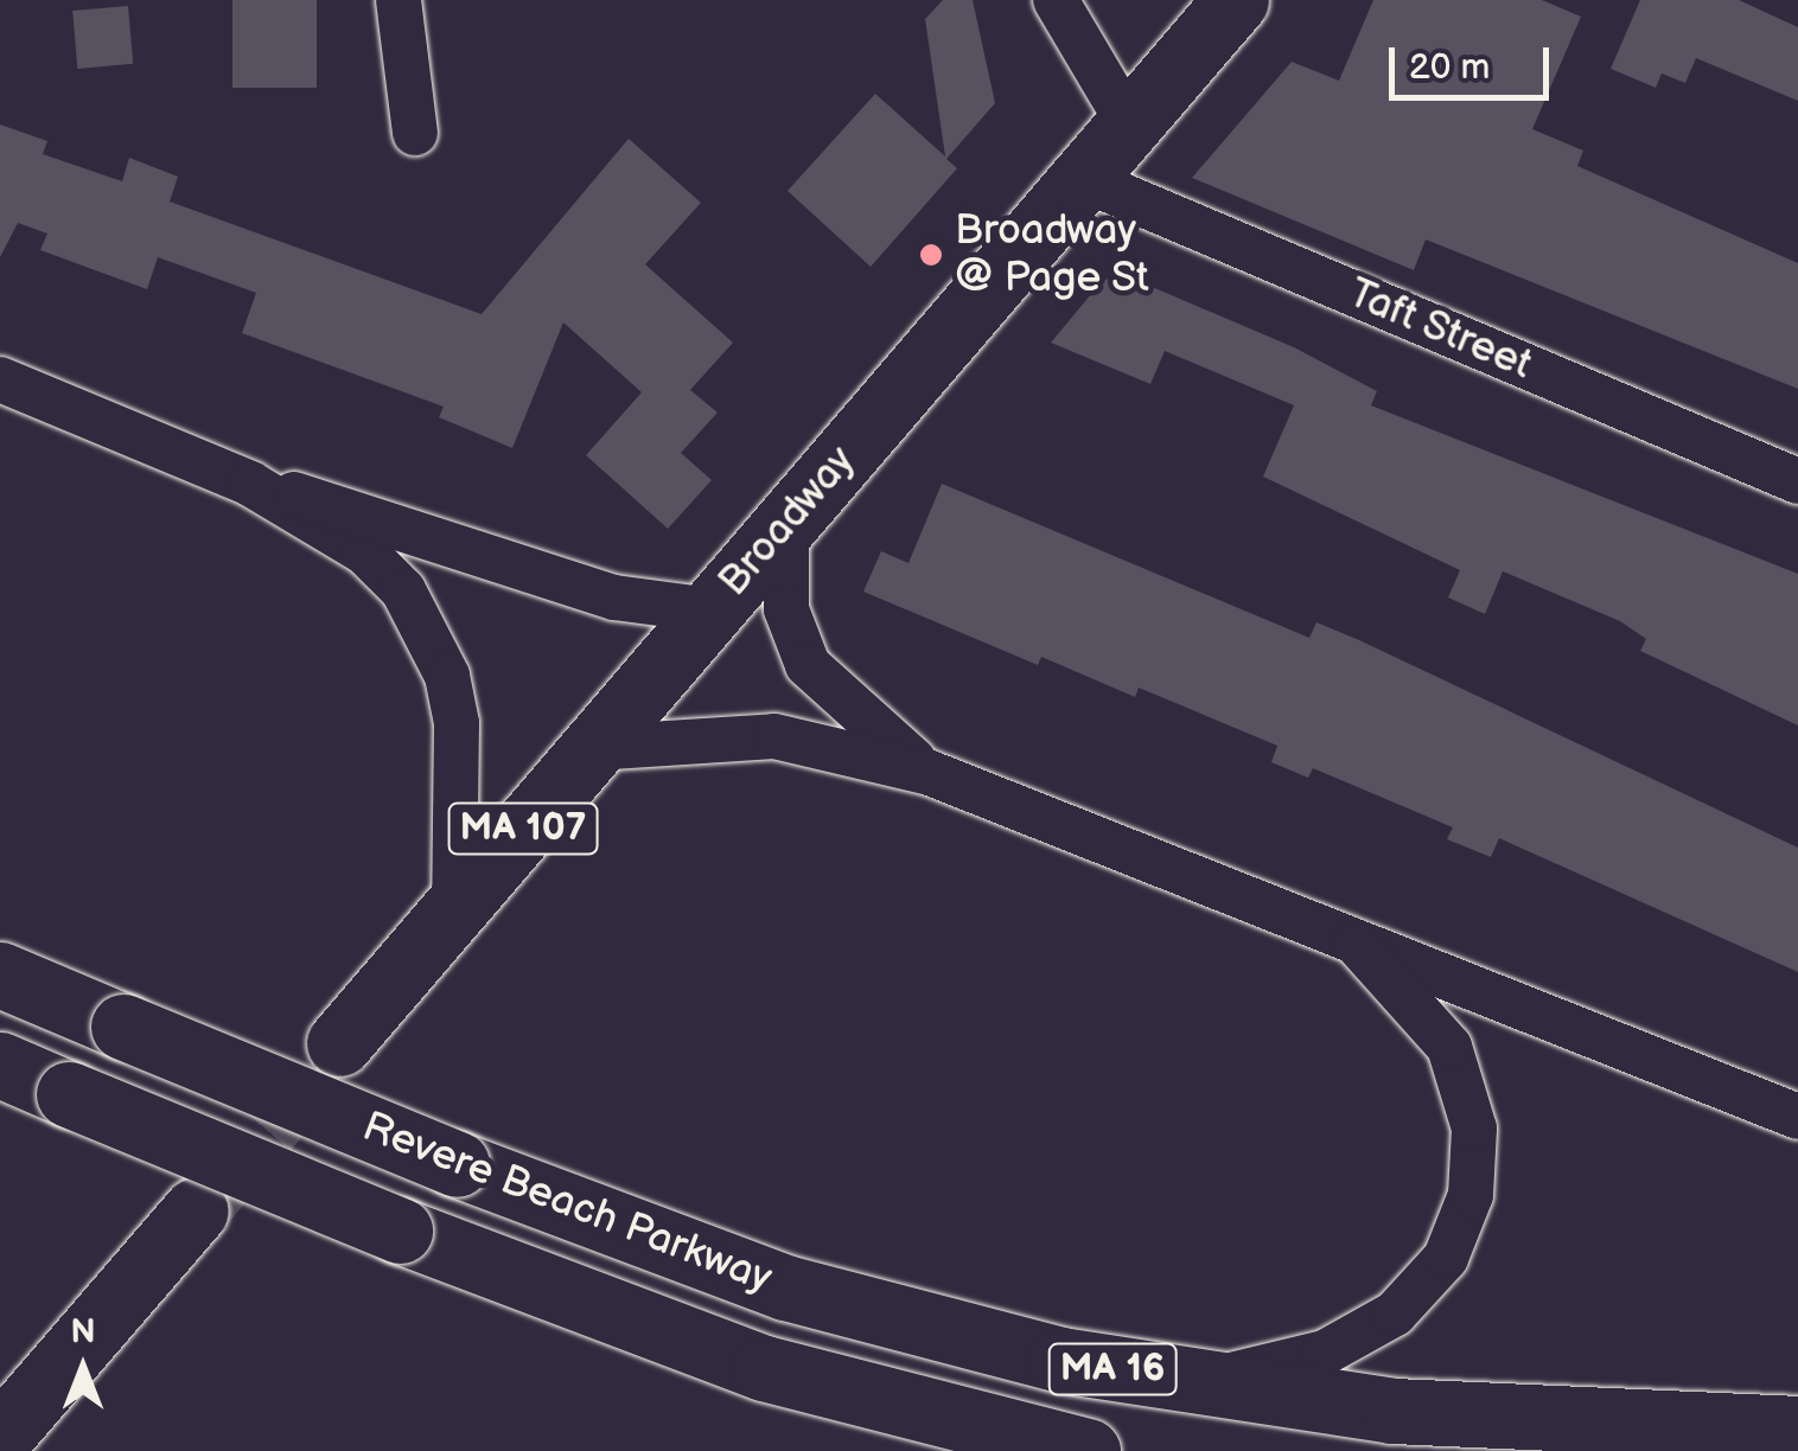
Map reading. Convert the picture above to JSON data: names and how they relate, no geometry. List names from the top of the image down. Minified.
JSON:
{"streets":{"main road":["Broadway","MA 107","Revere Beach Parkway","MA 16"],"street":["Taft Street"]},"crossings":[["Taft Street","Broadway"],["Broadway","Revere Beach Parkway"]],"places":["Broadway @ Page St"],"scale_bar":"20 m","north":"top"}
